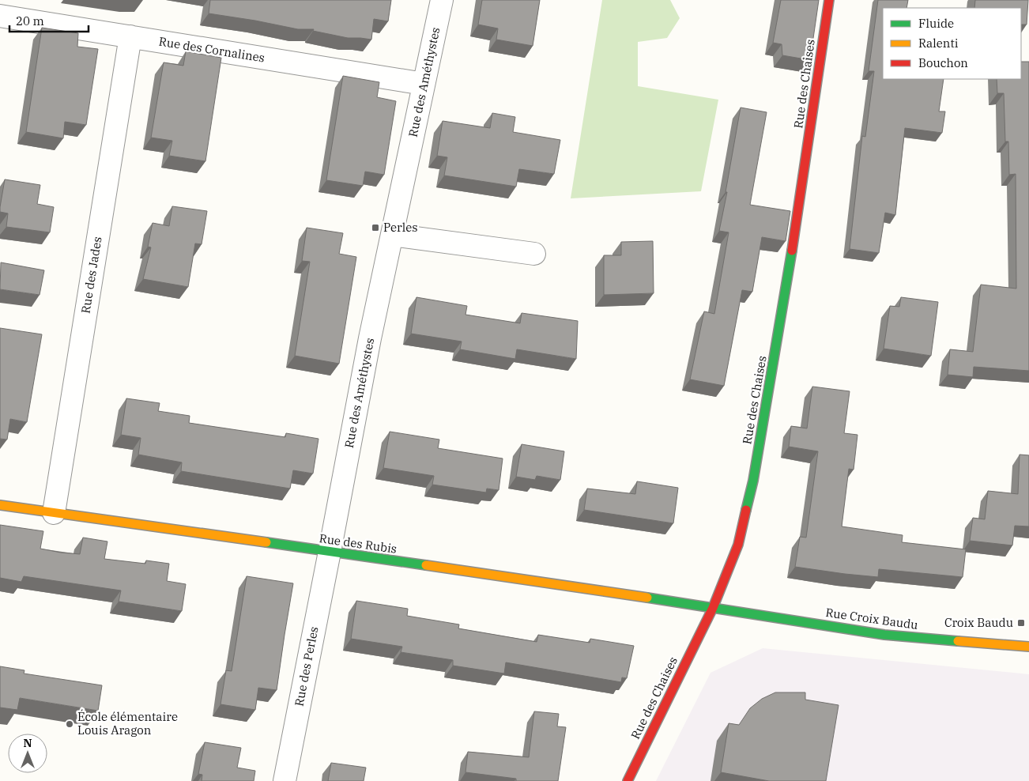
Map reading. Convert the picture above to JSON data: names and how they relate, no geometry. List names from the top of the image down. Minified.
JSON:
{"streets":{"street":["Rue des Cornalines","Rue des Améthystes","Rue des Chaises","Rue des Jades","Rue des Rubis","Rue Croix Baudu","Rue des Perles"]},"crossings":[["Rue des Cornalines","Rue des Améthystes"],["Rue des Cornalines","Rue des Jades"],["Rue des Améthystes","Rue des Rubis"],["Rue des Améthystes","Rue des Perles"],["Rue des Chaises","Rue des Rubis"],["Rue des Chaises","Rue Croix Baudu"],["Rue des Jades","Rue des Rubis"],["Rue des Rubis","Rue Croix Baudu"],["Rue des Rubis","Rue des Perles"]],"places":{"transit":["Perles","Croix Baudu"],"other":["École élémentaire Louis Aragon"]},"legend":["Fluide","Ralenti","Bouchon"],"scale_bar":"20 m","north":"top"}
